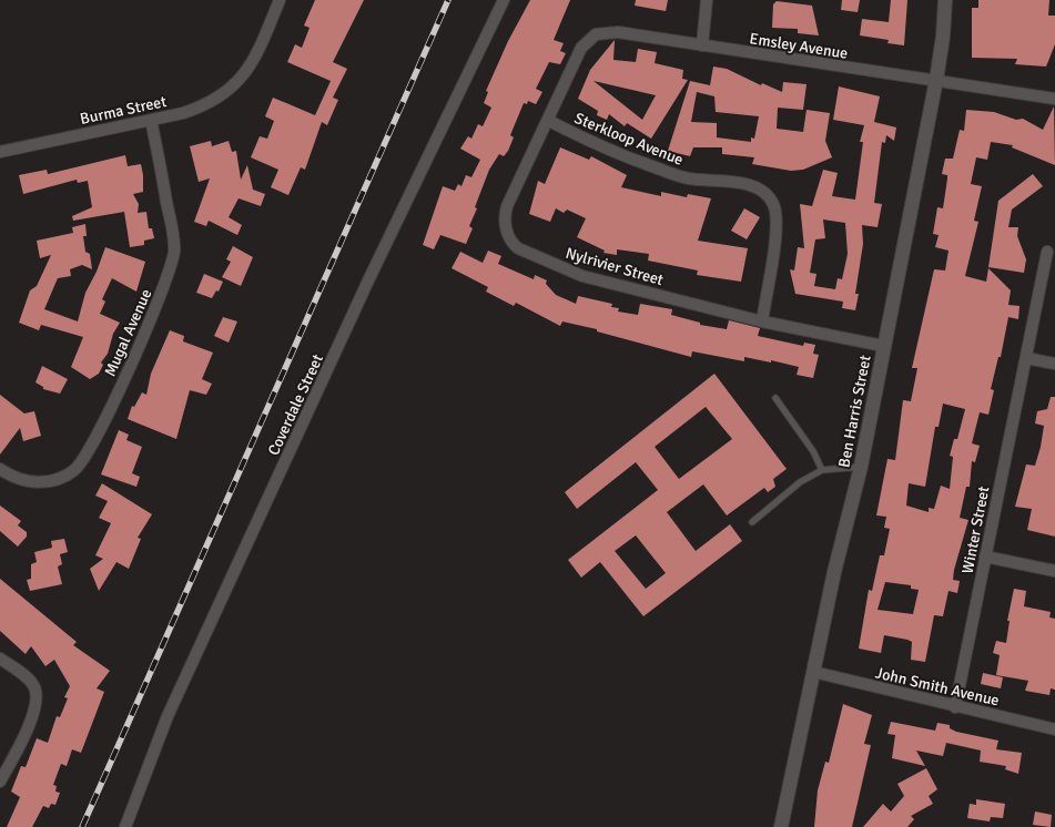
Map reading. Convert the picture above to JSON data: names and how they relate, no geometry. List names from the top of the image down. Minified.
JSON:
{"streets":{"street":["Emsley Avenue","Burma Street","Sterkloop Avenue","Nylrivier Street","Mugal Avenue","Coverdale Street","Ben Harris Street","Winter Street","John Smith Avenue"]},"crossings":[["Emsley Avenue","Nylrivier Street"],["Emsley Avenue","Ben Harris Street"],["Burma Street","Mugal Avenue"],["Sterkloop Avenue","Nylrivier Street"],["Nylrivier Street","Ben Harris Street"],["Ben Harris Street","John Smith Avenue"],["Winter Street","John Smith Avenue"]]}
